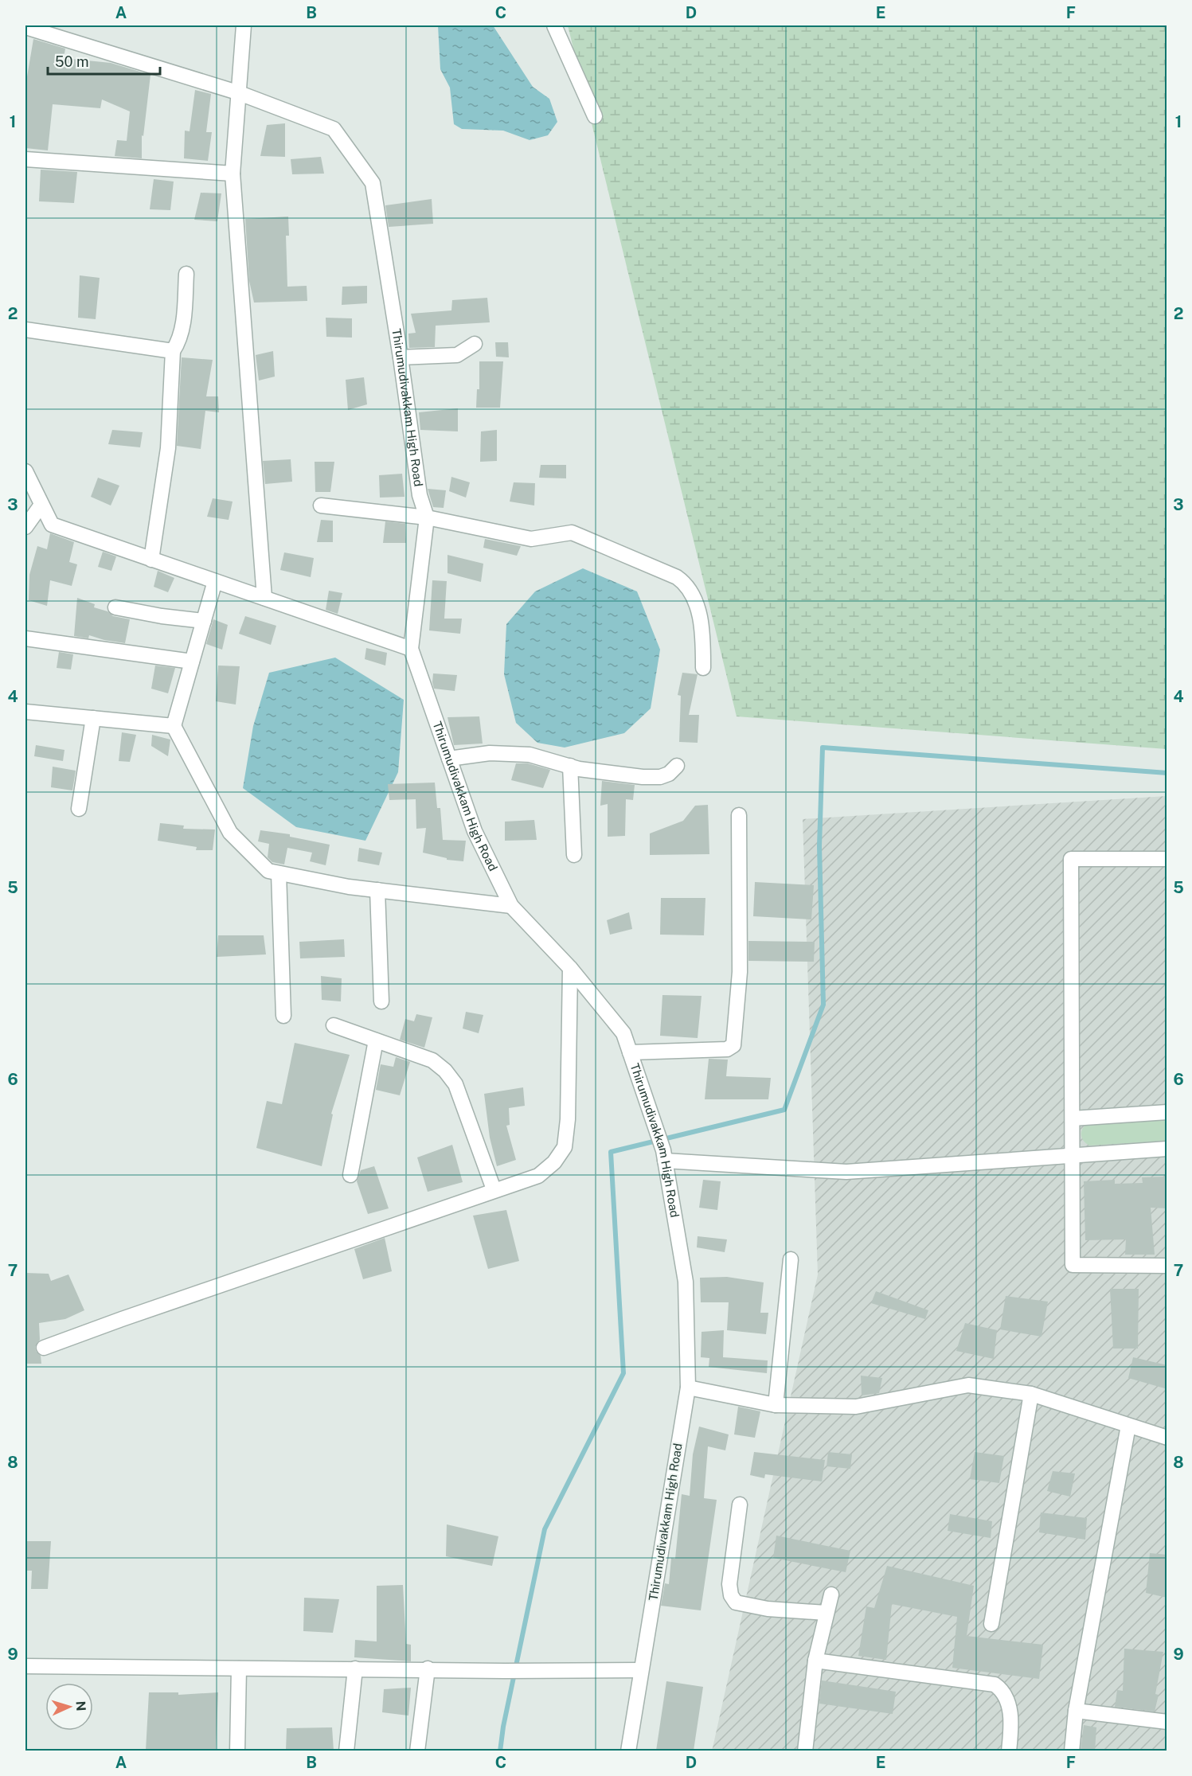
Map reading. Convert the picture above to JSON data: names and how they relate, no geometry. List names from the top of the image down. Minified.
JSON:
{"streets":{"street":["Thirumudivakkam High Road"]},"scale_bar":"50 m","north":"right","grid":{"columns":["A","B","C","D","E","F"],"rows":["1","2","3","4","5","6","7","8","9"]}}
